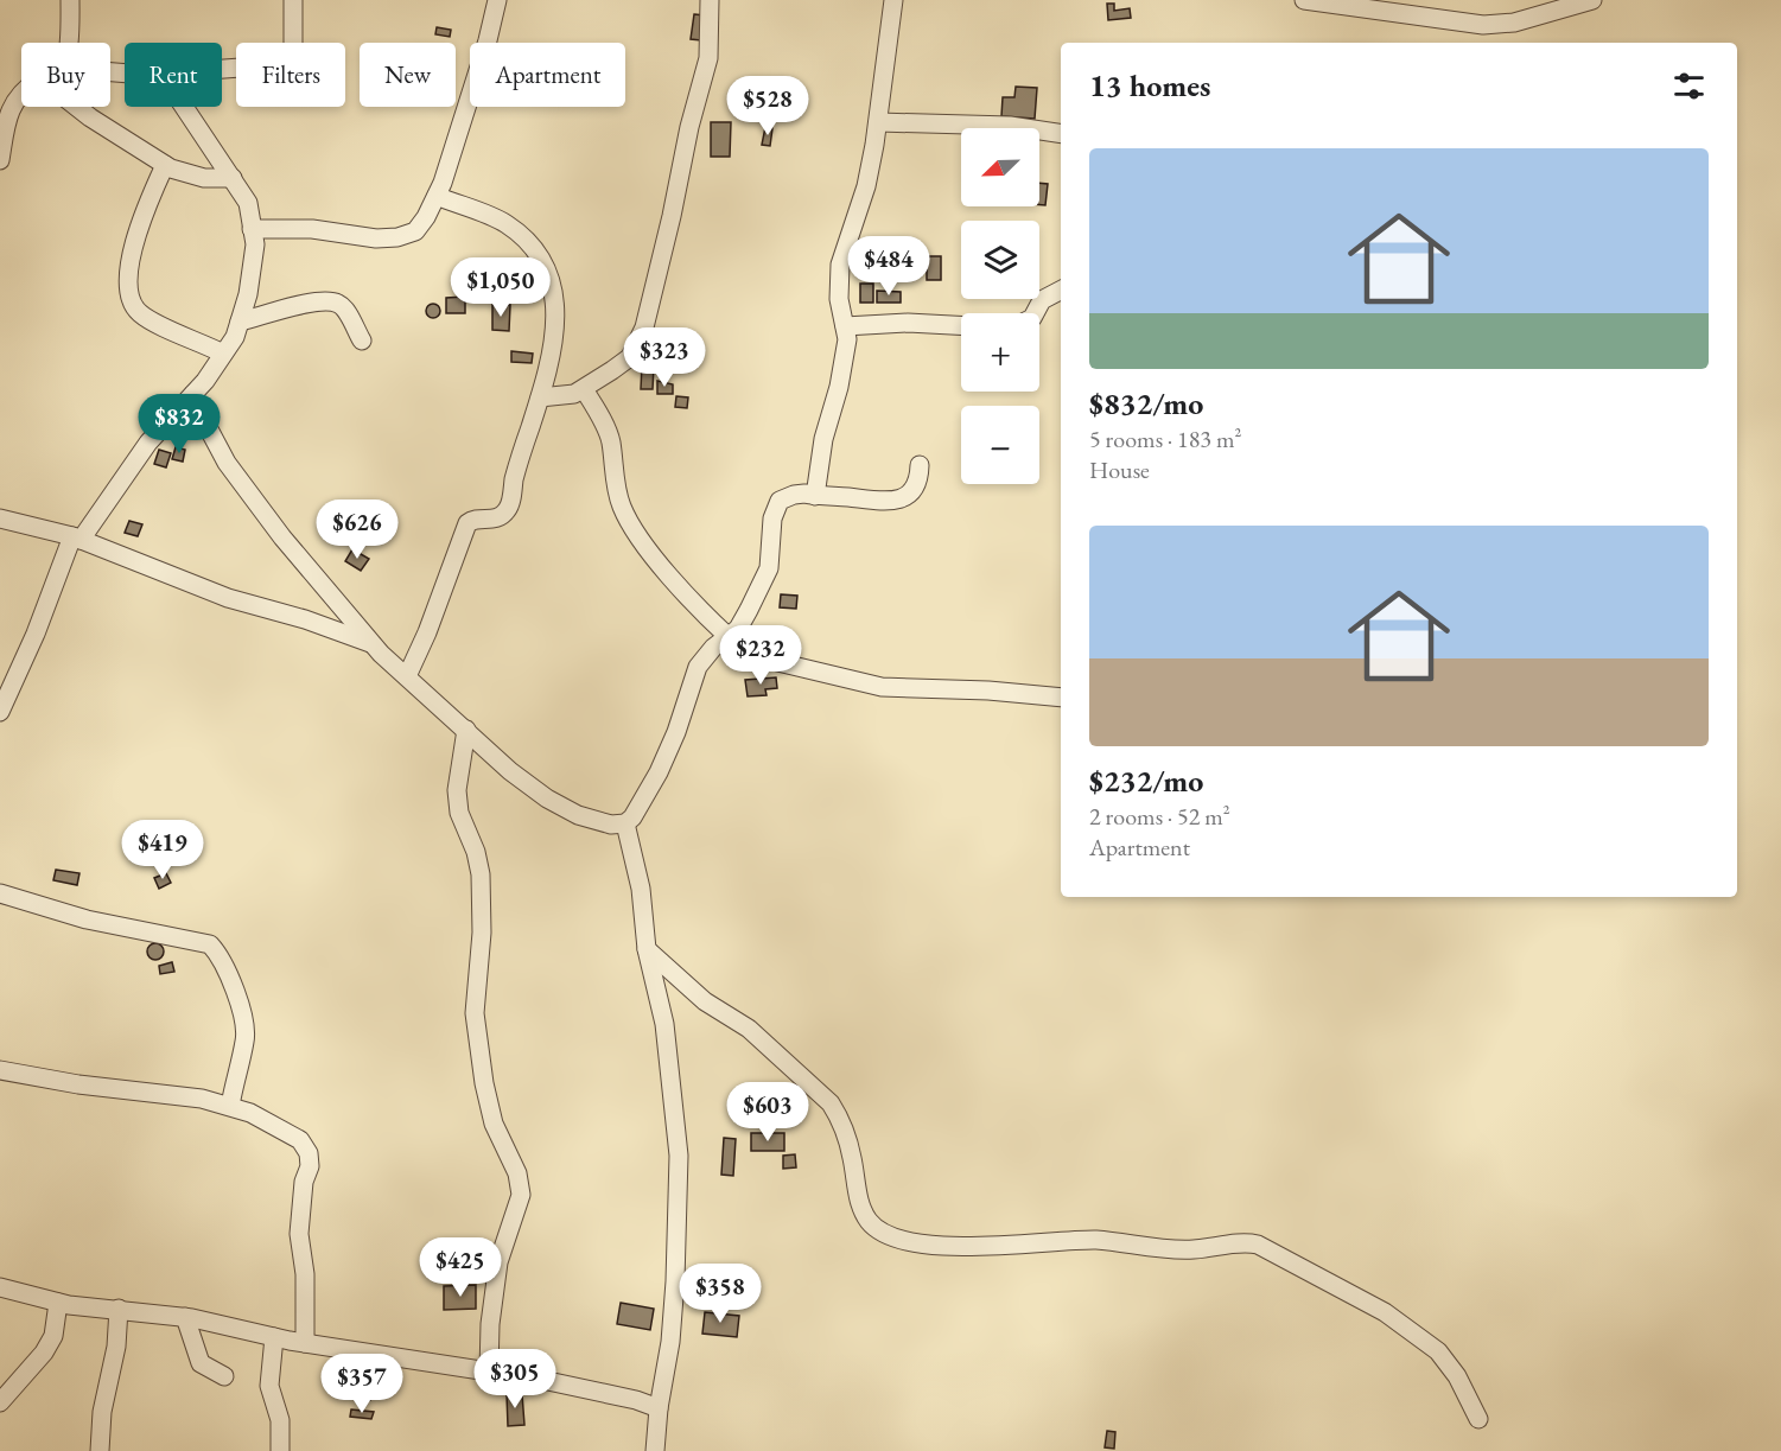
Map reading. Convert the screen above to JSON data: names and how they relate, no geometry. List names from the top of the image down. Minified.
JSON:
{"north":"bottom left","page":{"chip":["Buy","Rent","Filters","New","Apartment"],"heading":"13 homes","price":["$528","$484","$1,050","$323","$832","$626","$232","$419","$603","$425","$358","$305","$357"],"map_buttons":["+","−"],"list":[{"name":"$832/mo","note":"5 rooms · 183 m² · House"},{"name":"$232/mo","note":"2 rooms · 52 m² · Apartment"}]}}
